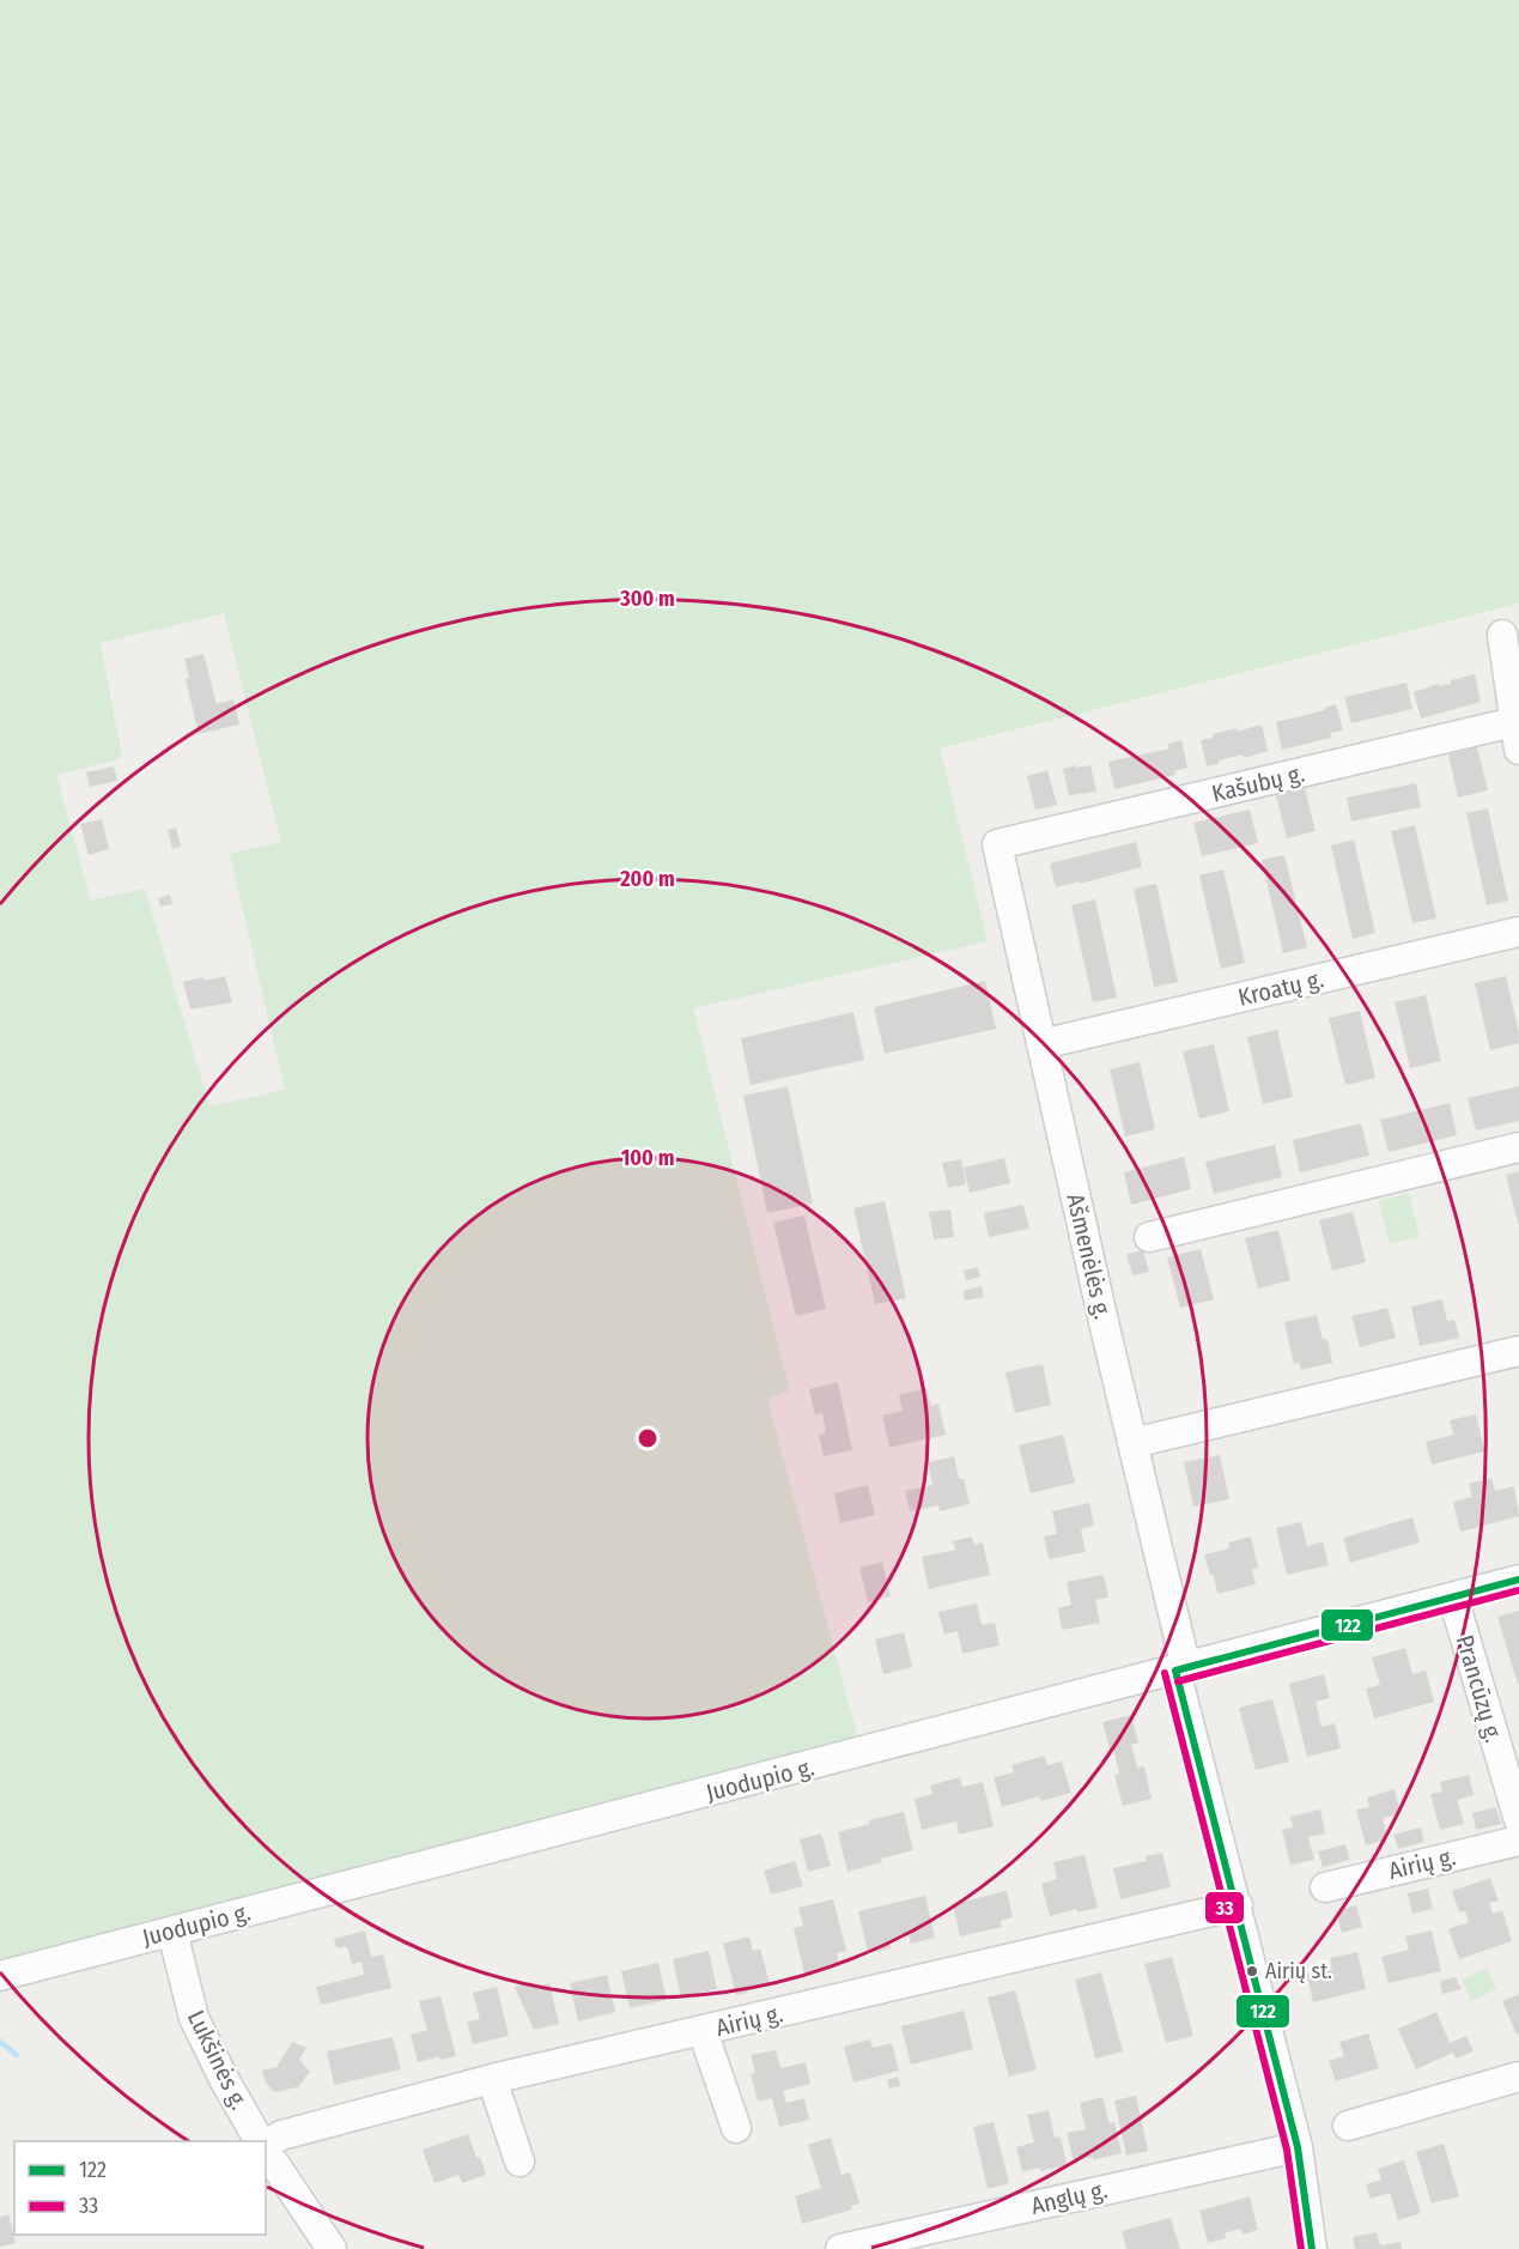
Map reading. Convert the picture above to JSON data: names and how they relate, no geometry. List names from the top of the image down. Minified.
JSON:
{"streets":{"street":["Kašubų g.","Kroatų g.","Ašmenėlės g.","Prancūzų g.","Juodupio g.","Airių g.","Lukšinės g.","Anglų g."]},"crossings":[["Kašubų g.","Ašmenėlės g."],["Kroatų g.","Ašmenėlės g."],["Ašmenėlės g.","Juodupio g."],["Ašmenėlės g.","Airių g."],["Ašmenėlės g.","Anglų g."],["Prancūzų g.","Juodupio g."],["Juodupio g.","Lukšinės g."]],"places":["Airių st."],"lines":["transit line 122","transit line 33"],"legend":["122","33"],"rings":["300 m","200 m","100 m"]}
